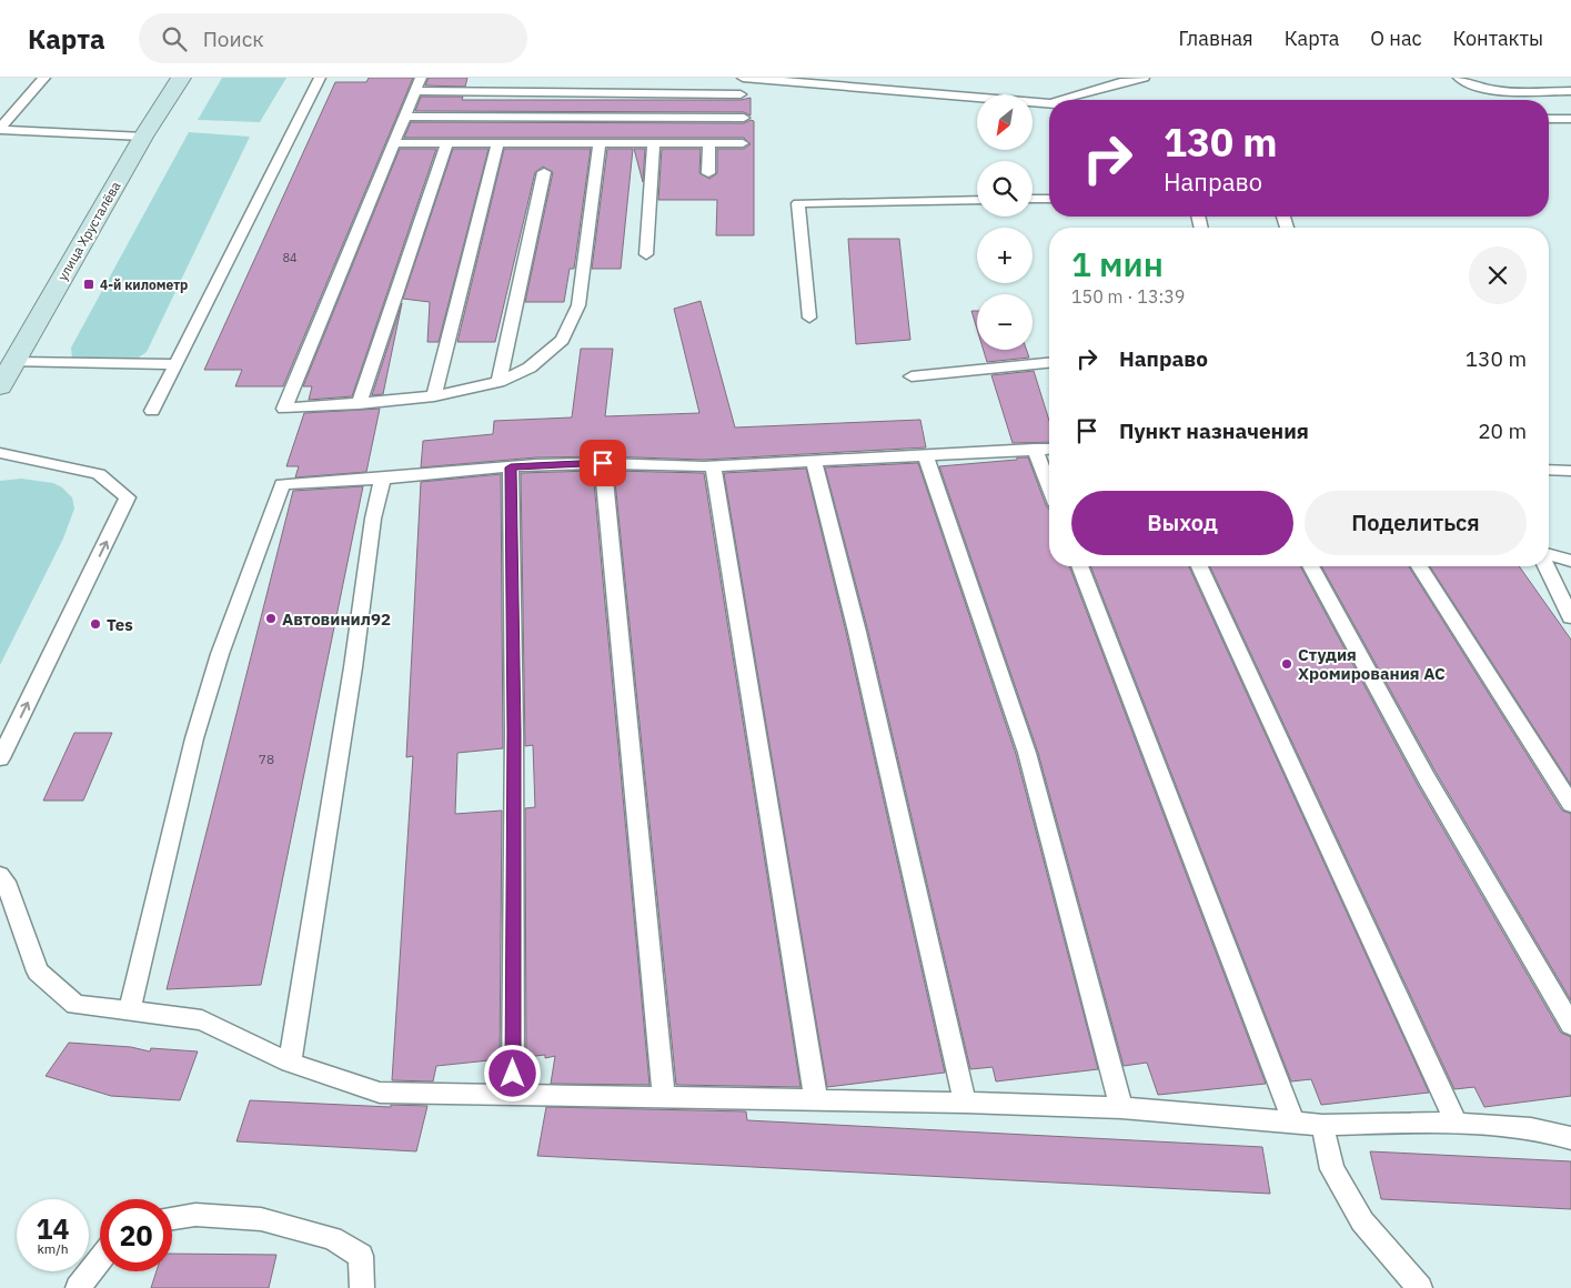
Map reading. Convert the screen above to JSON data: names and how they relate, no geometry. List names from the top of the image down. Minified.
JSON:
{"streets":{"main road":["улица Хрусталёва"]},"places":{"transit":["4-й километр"],"other":["Автовинил92","Tes","Студия Хромирования АС"]},"house_numbers":["84","78"],"north":"bottom left","page":{"header":"Карта","search":"Поиск","nav":["Главная","Карта","О нас","Контакты"],"map_buttons":["+","−"],"turn":["130 m","Направо"],"heading":["1 мин","150 m · 13:39"],"list":[{"name":"Направо","value":"130 m"},{"name":"Пункт назначения","value":"20 m"}],"buttons":["Выход","Поделиться"],"speed":"14 km/h","limit":"20"}}
